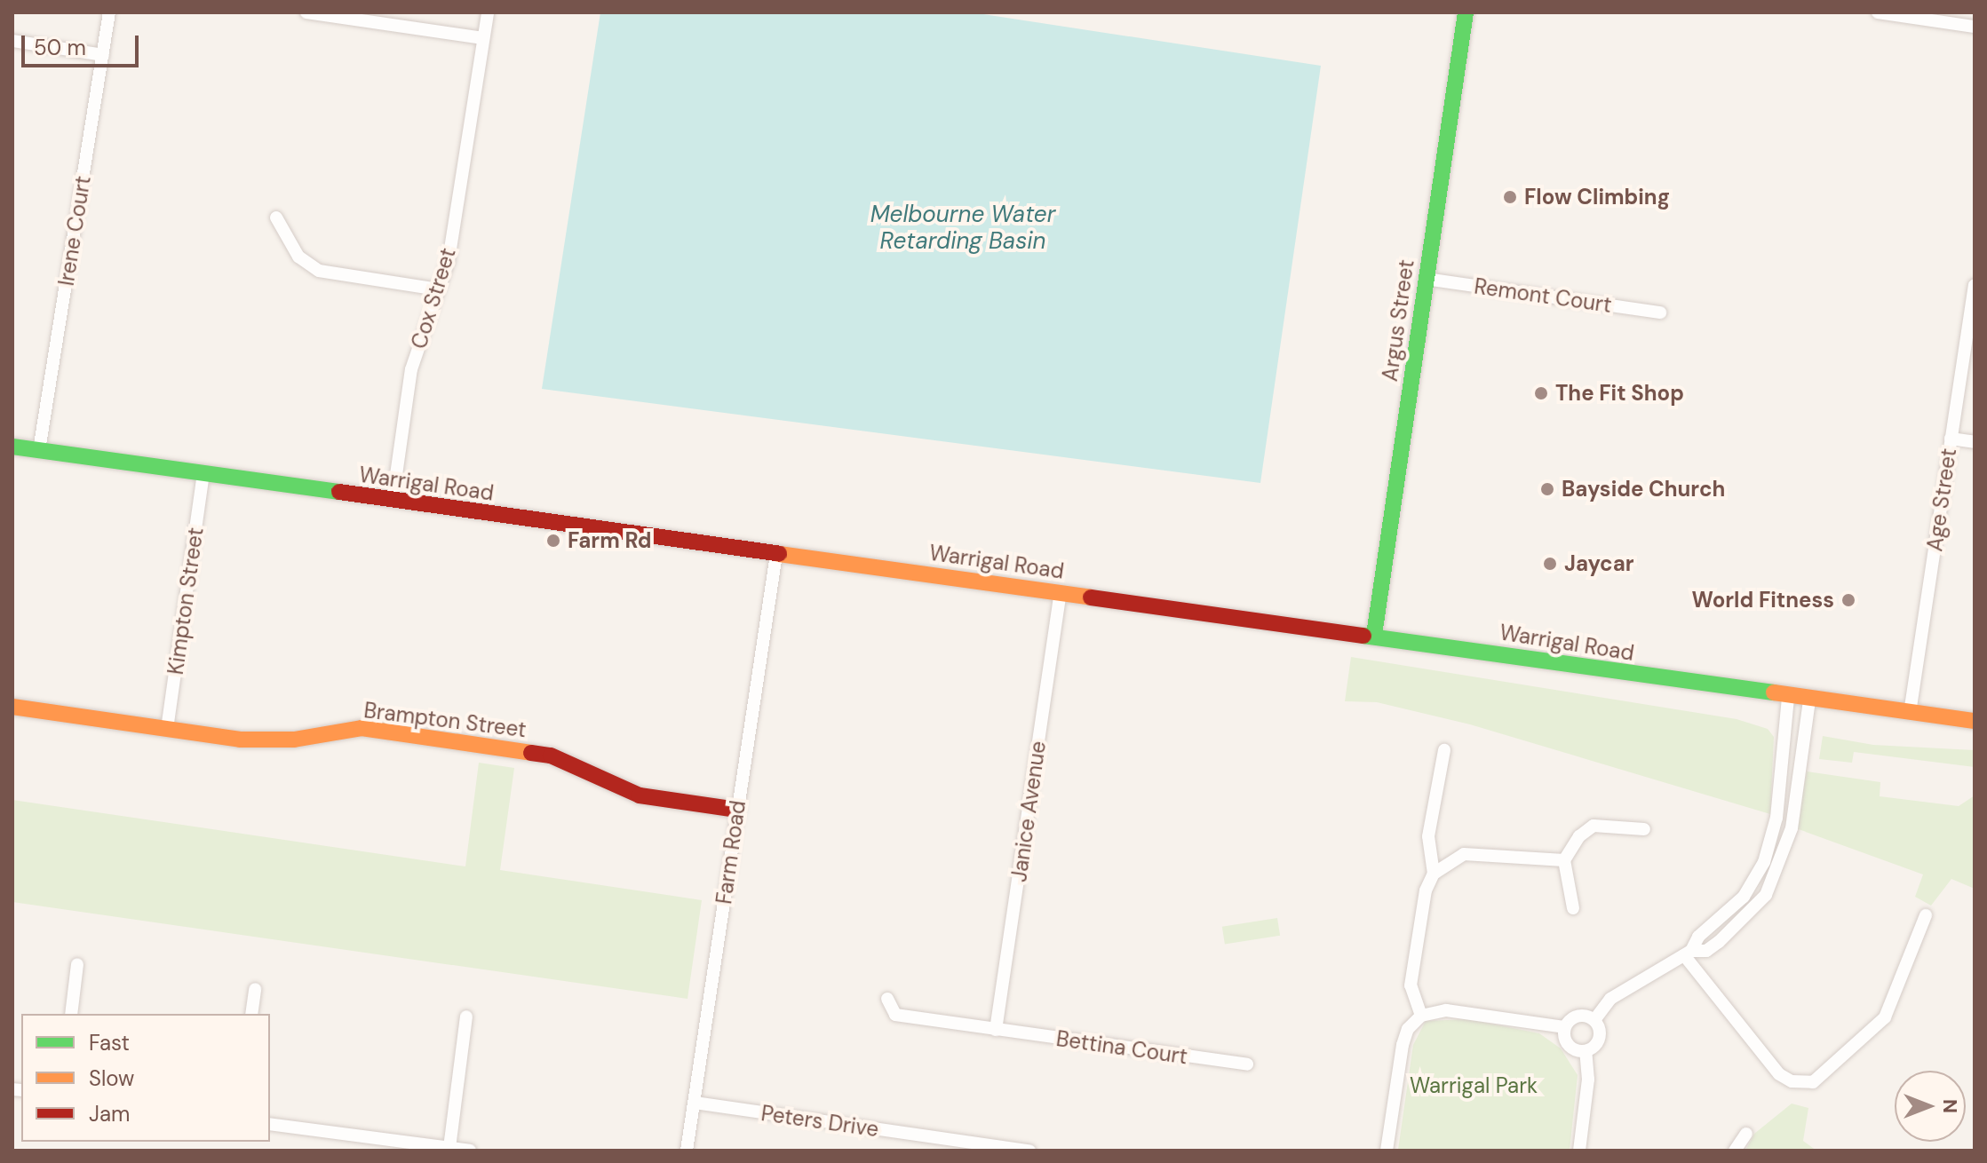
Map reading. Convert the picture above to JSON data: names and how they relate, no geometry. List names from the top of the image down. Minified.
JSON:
{"streets":{"main road":["Argus Street","Warrigal Road","Brampton Street"],"street":["Irene Court","Remont Court","Cox Street","Age Street","Kimpton Street","Janice Avenue","Farm Road","Bettina Court","Peters Drive"]},"crossings":[["Irene Court","Warrigal Road"],["Remont Court","Argus Street"],["Cox Street","Warrigal Road"],["Argus Street","Warrigal Road"],["Warrigal Road","Age Street"],["Warrigal Road","Kimpton Street"],["Warrigal Road","Janice Avenue"],["Warrigal Road","Farm Road"],["Kimpton Street","Brampton Street"],["Brampton Street","Farm Road"],["Janice Avenue","Bettina Court"],["Farm Road","Peters Drive"]],"water":["Melbourne Water Retarding Basin"],"parks":["Warrigal Park"],"places":["Flow Climbing","The Fit Shop","Bayside Church","Farm Rd","Jaycar","World Fitness"],"legend":["Fast","Slow","Jam"],"scale_bar":"50 m","north":"right"}
